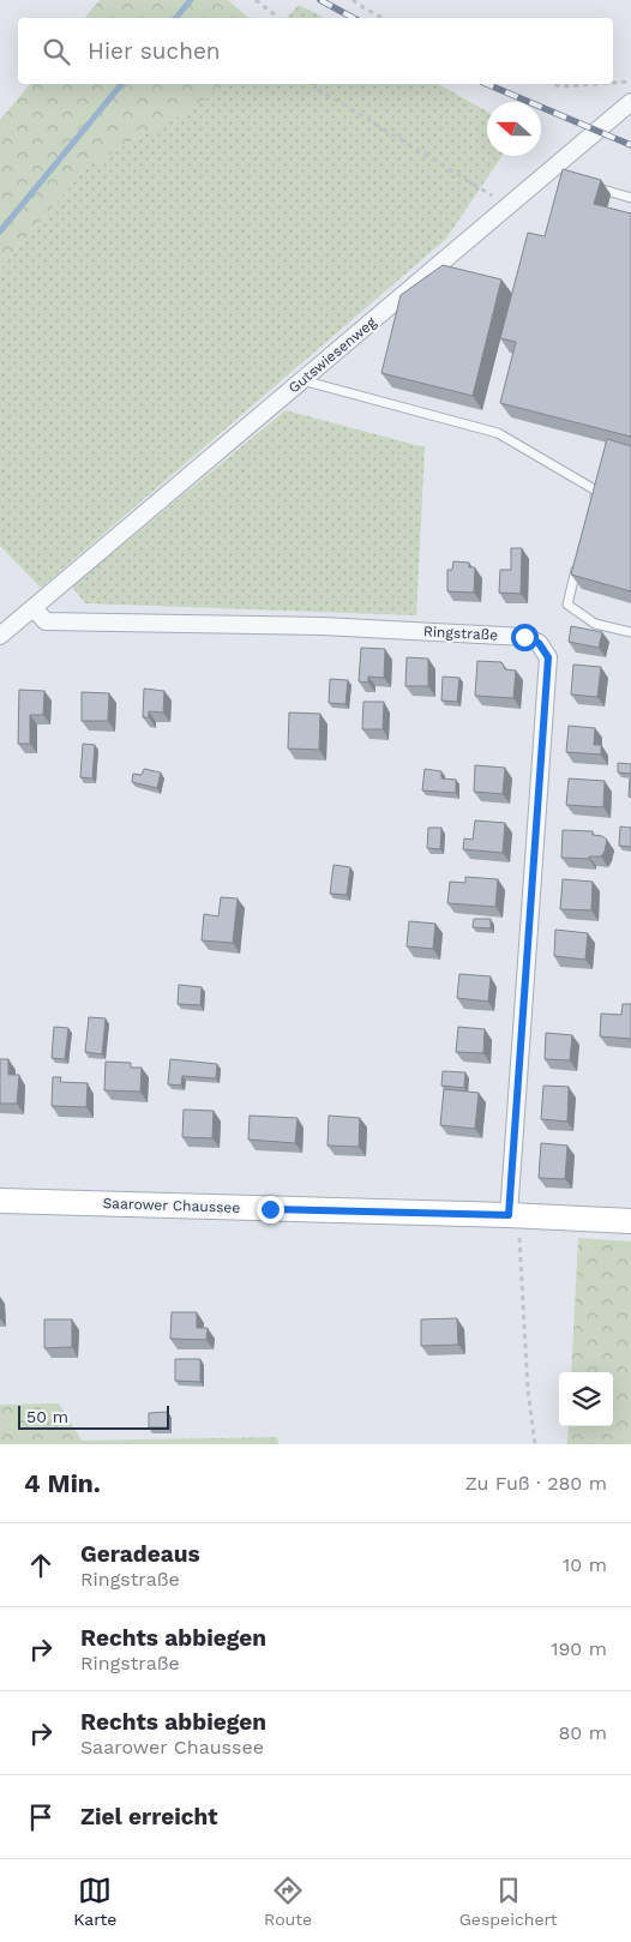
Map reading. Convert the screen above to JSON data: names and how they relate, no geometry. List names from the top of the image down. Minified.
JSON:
{"streets":{"main road":["Saarower Chaussee"],"street":["Gutswiesenweg","Ringstraße"]},"crossings":[["Gutswiesenweg","Ringstraße"],["Ringstraße","Saarower Chaussee"]],"scale_bar":"50 m","north":"left","page":{"search":"Hier suchen","scale":"50 m","heading":["4 Min.","Zu Fuß · 280 m"],"list":[["Geradeaus","Ringstraße","10 m"],["Rechts abbiegen","Ringstraße","190 m"],["Rechts abbiegen","Saarower Chaussee","80 m"],"Ziel erreicht"],"nav":["Karte","Route","Gespeichert"]}}
